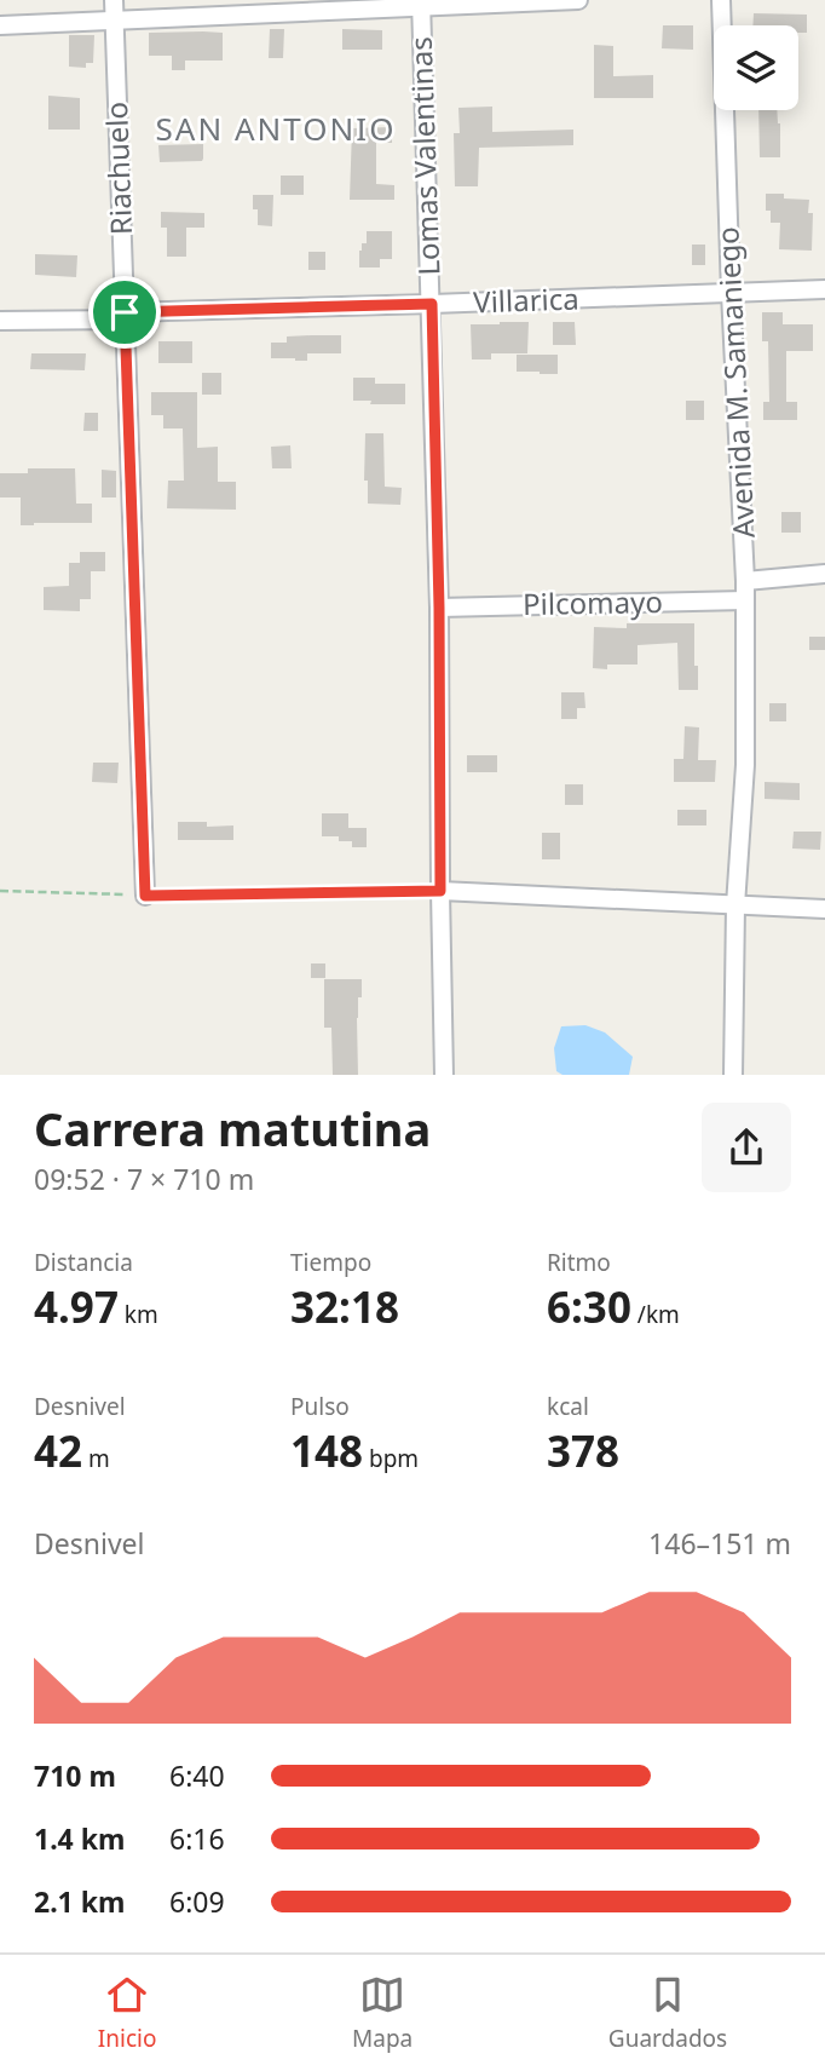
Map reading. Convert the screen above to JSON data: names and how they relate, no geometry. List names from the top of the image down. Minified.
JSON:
{"streets":{"street":["Lomas Valentinas","Riachuelo","Villarica","Avenida M. Samaniego","Pilcomayo"]},"crossings":[["Lomas Valentinas","Villarica"],["Lomas Valentinas","Pilcomayo"],["Riachuelo","Villarica"],["Villarica","Avenida M. Samaniego"],["Avenida M. Samaniego","Pilcomayo"]],"districts":["SAN ANTONIO"],"page":{"heading":["Carrera matutina","09:52 · 7 × 710 m"],"stats":[["Distancia","4.97 km"],["Tiempo","32:18"],["Ritmo","6:30 /km"],["Desnivel","42 m"],["Pulso","148 bpm"],["kcal","378"]],"chart":["Desnivel","146–151 m"],"list":[{"name":"710 m","note":"6:40"},{"name":"1.4 km","note":"6:16"},{"name":"2.1 km","note":"6:09"}],"tabs":["Inicio","Mapa","Guardados"]}}
